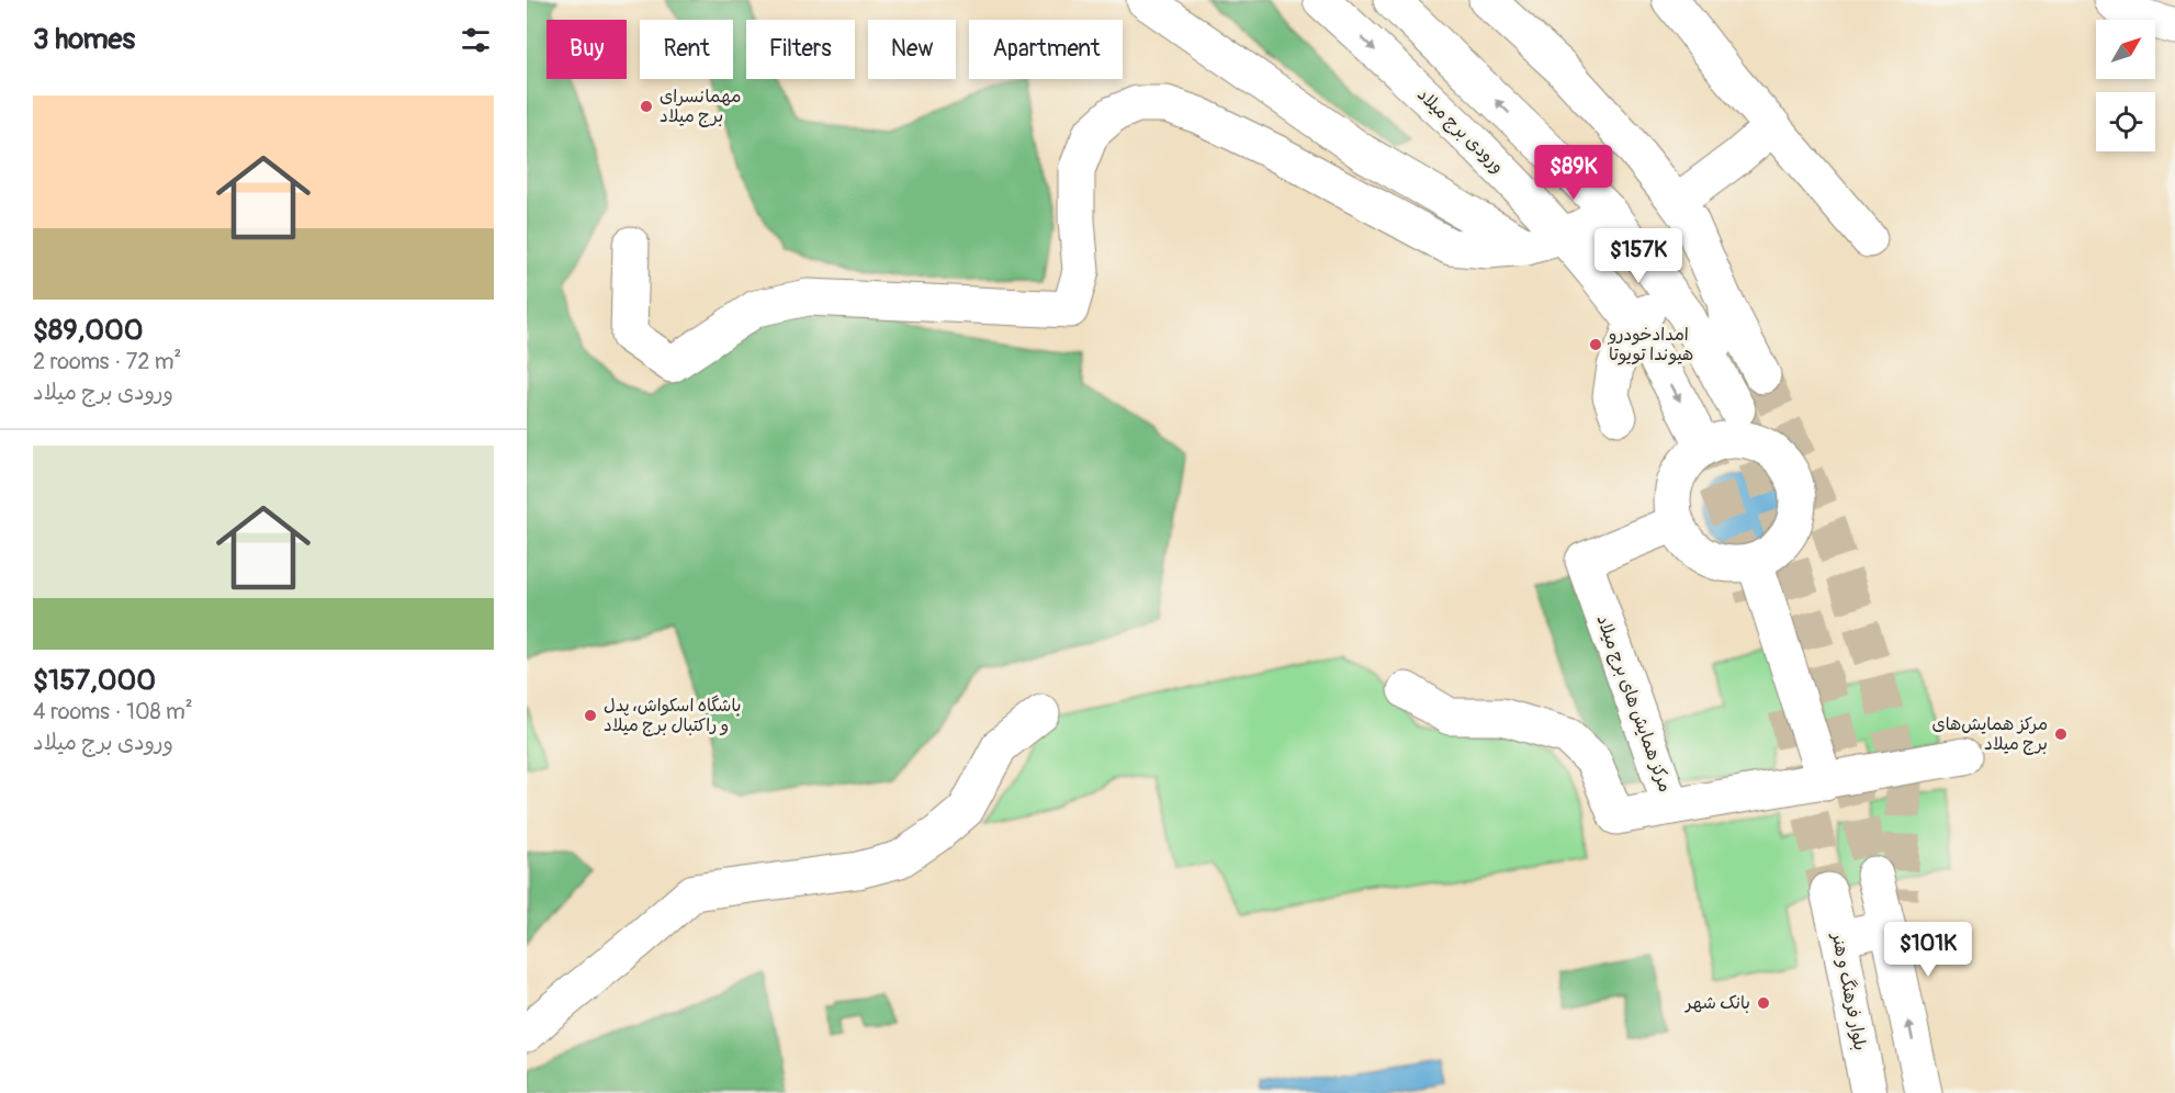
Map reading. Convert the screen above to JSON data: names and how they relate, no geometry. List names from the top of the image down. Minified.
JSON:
{"streets":{"street":["ورودی برج میلاد","مرکز همایش های برج میلاد","بلوار فرهنگ و هنر"]},"places":["مهمانسرای برج میلاد","امدادخودرو هیوندا تویوتا","باشگاه اسکواش، پدل و راکتبال برج میلاد","مرکز همایش‌های برج میلاد","بانک شهر"],"north":"top right","page":{"heading":"3 homes","chip":["Buy","Rent","Filters","New","Apartment"],"list":[{"name":"$89,000","note":"2 rooms · 72 m² · ورودی برج میلاد"},{"name":"$157,000","note":"4 rooms · 108 m² · ورودی برج میلاد"}],"price":["$89K","$157K","$101K"]}}
